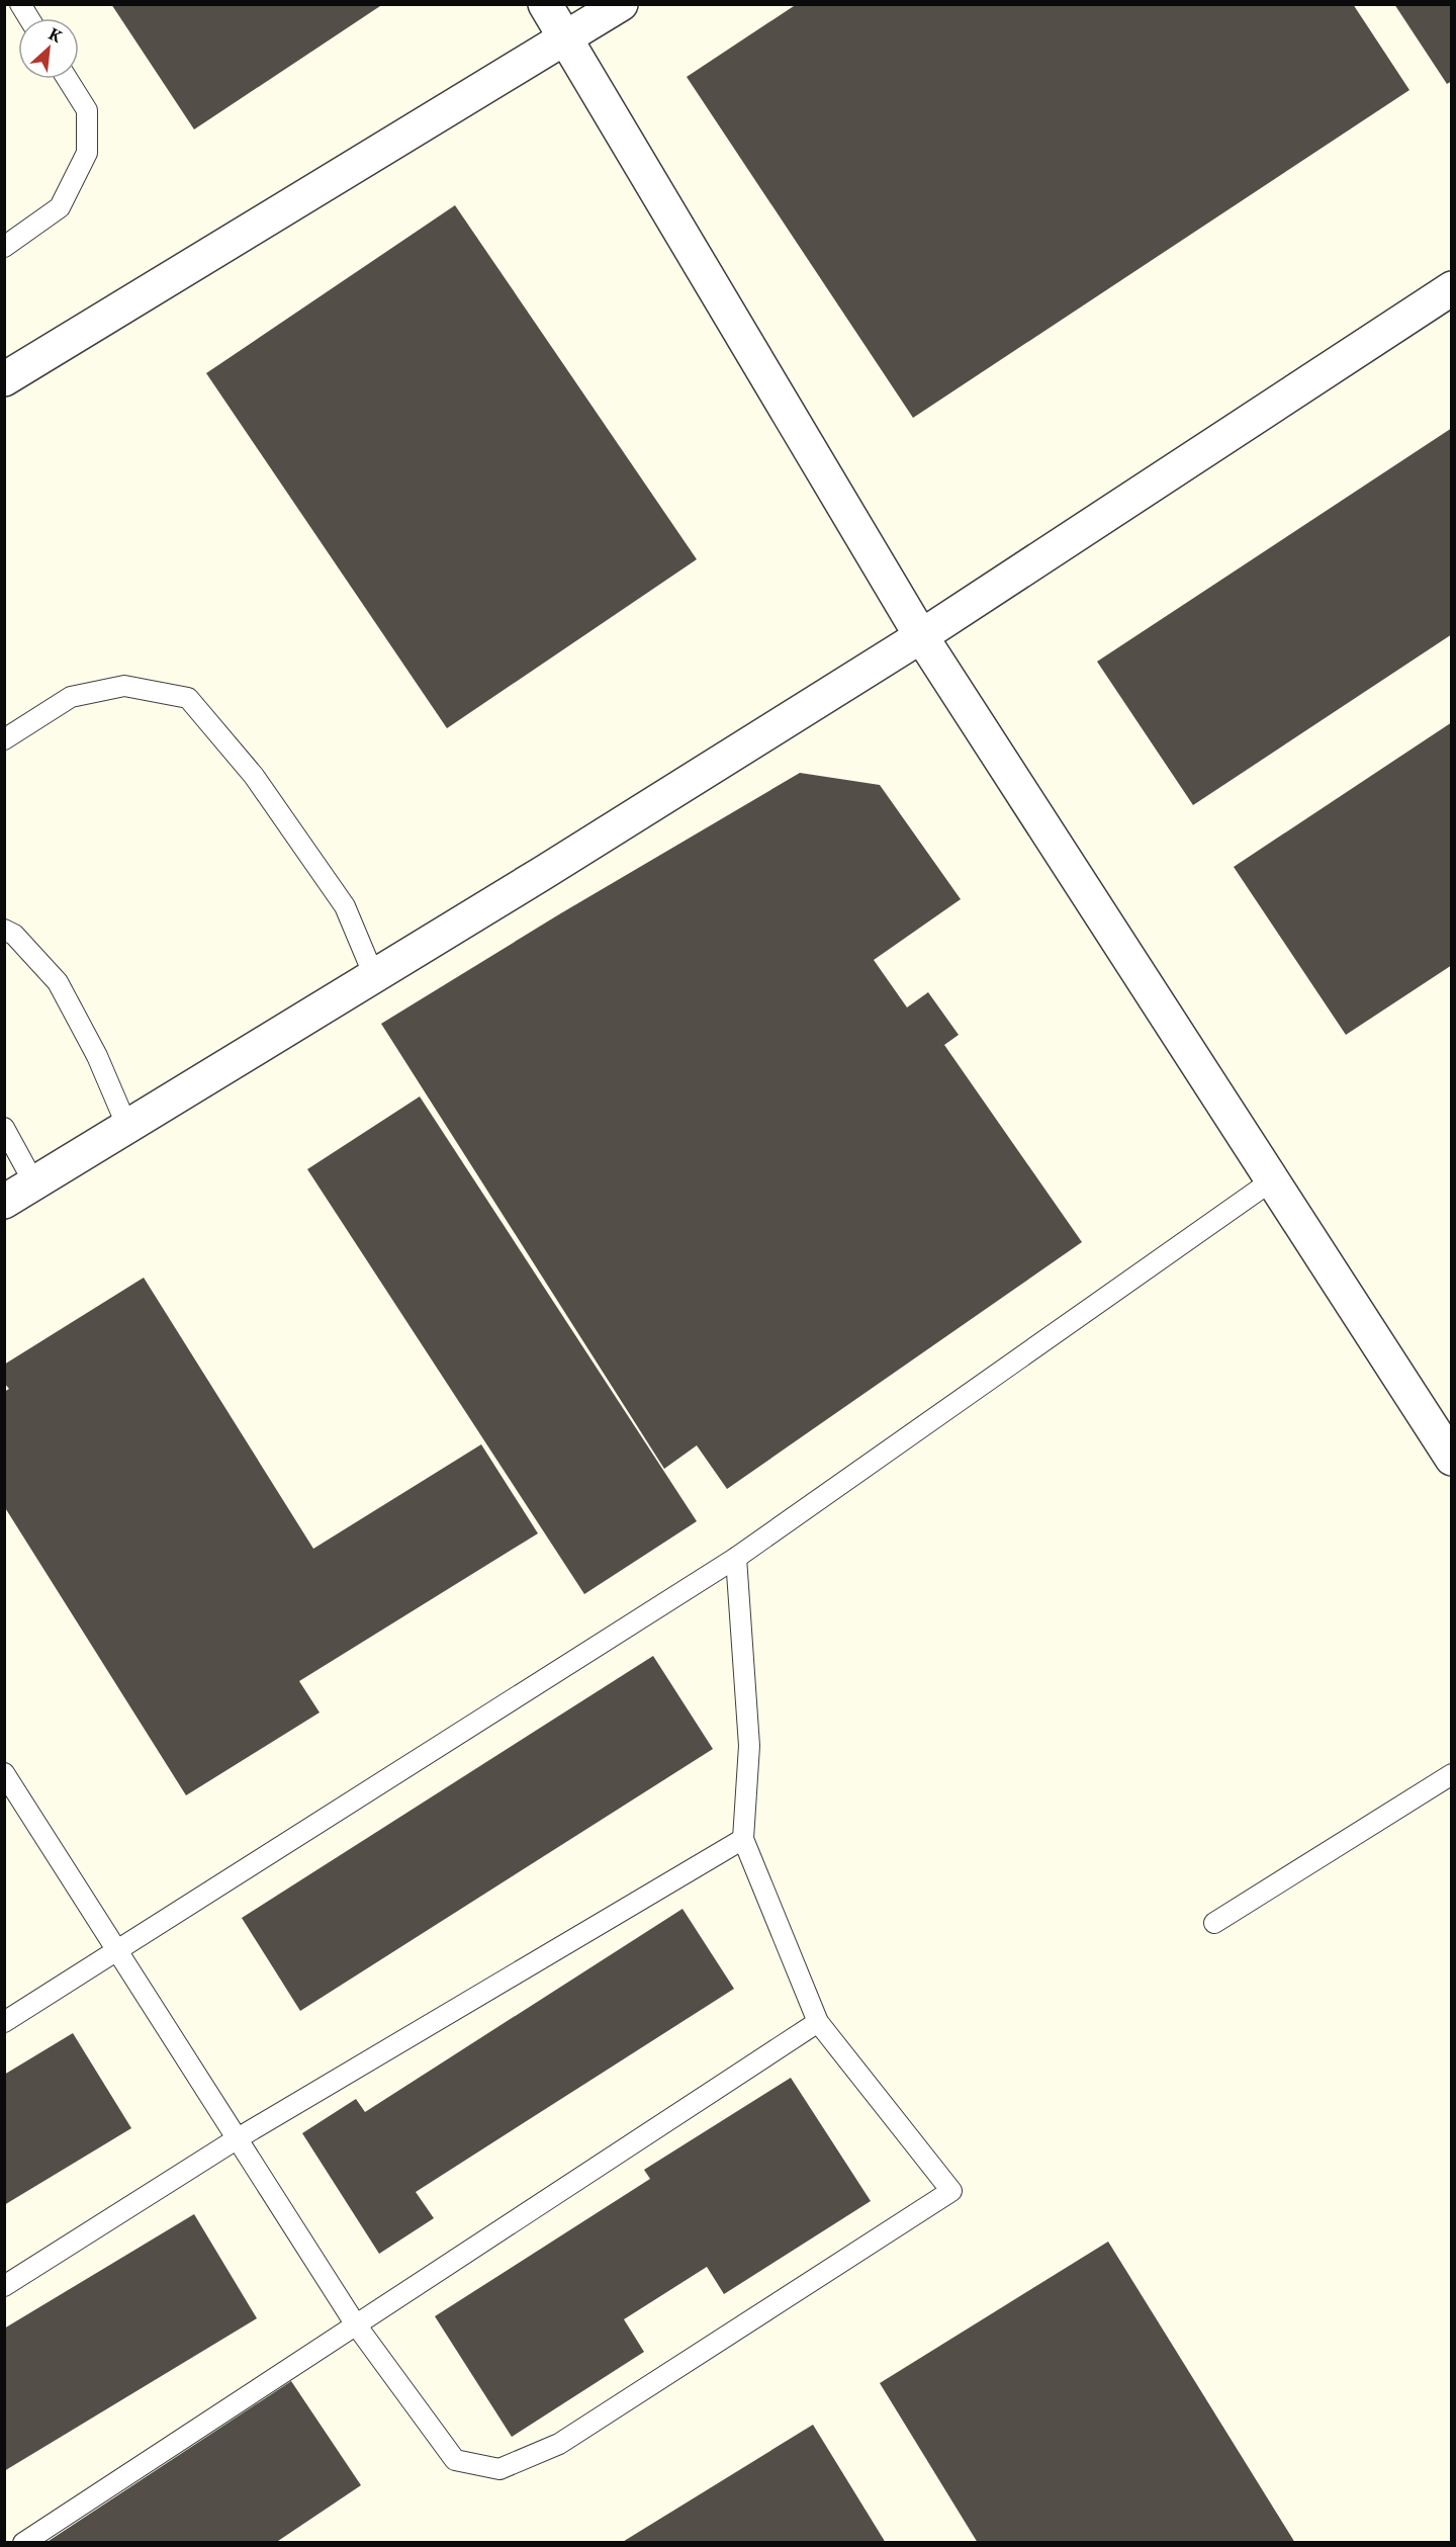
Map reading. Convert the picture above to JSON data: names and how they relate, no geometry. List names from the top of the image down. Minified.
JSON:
{"north":"top right"}
